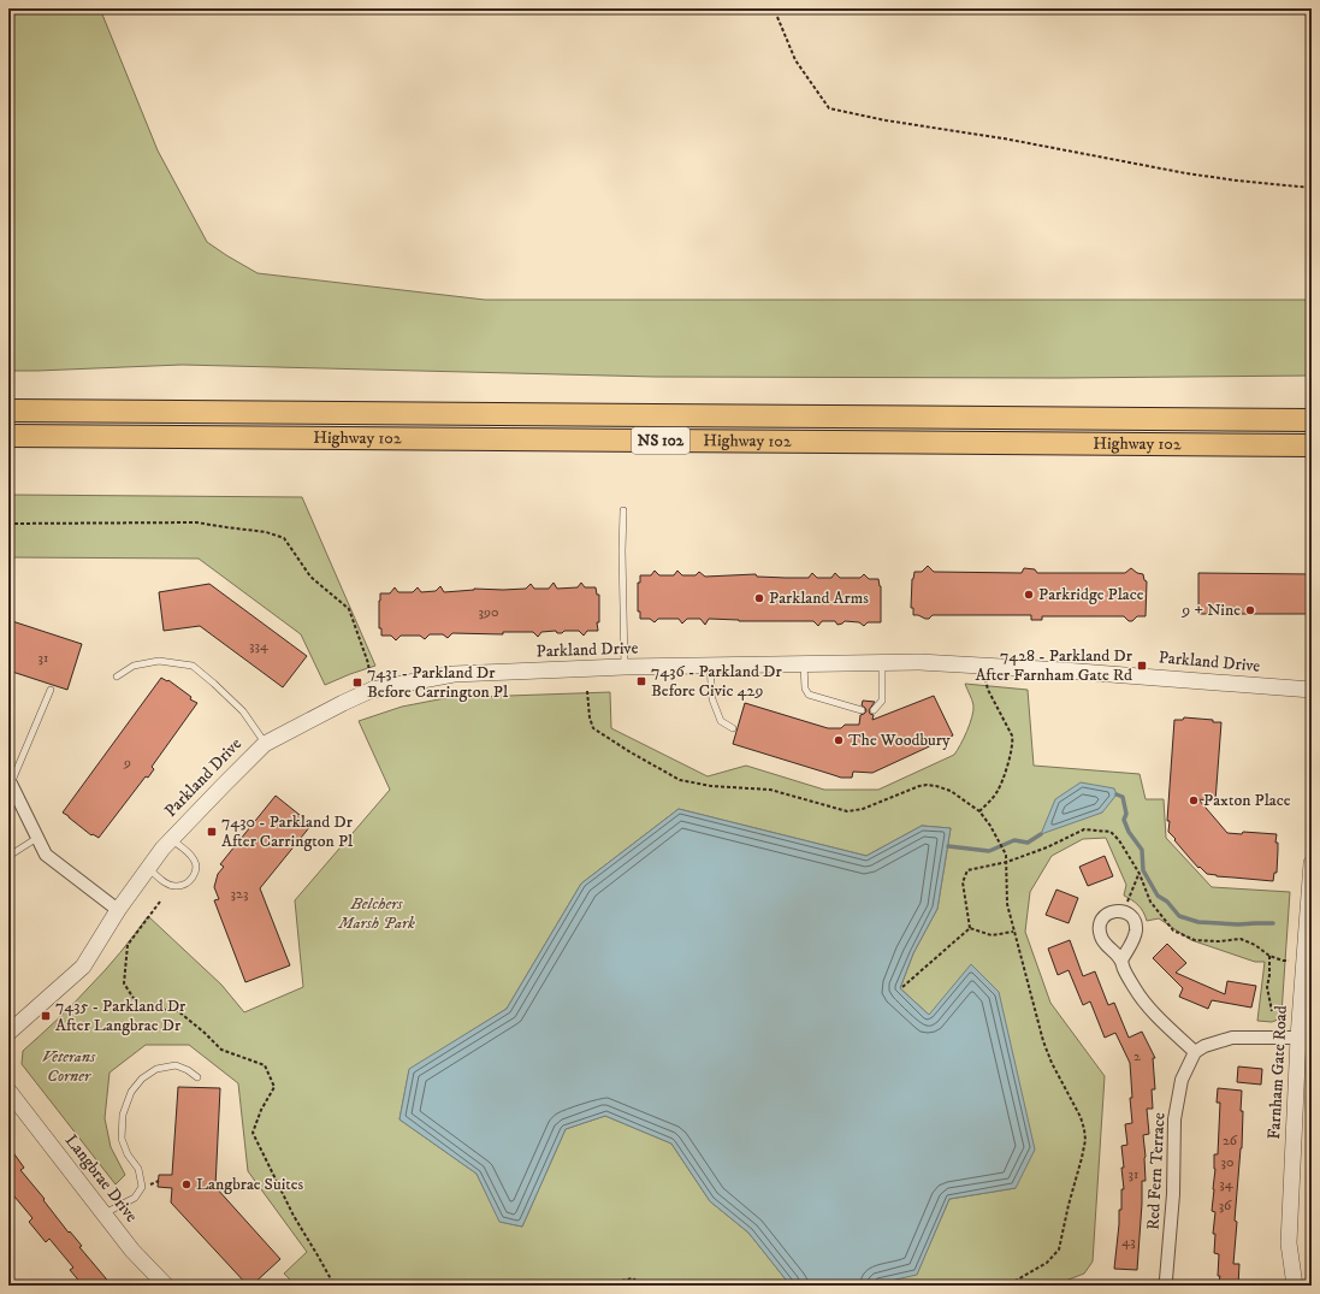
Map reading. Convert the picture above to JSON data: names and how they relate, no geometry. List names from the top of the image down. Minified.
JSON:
{"streets":{"highway":["Highway 102","NS 102"],"street":["Parkland Drive","Farnham Gate Road","Red Fern Terrace","Langbrae Drive"]},"parks":["Belchers Marsh Park","Veterans Corner"],"places":{"other":["Parkridge Place","Parkland Arms","9 + Nine","The Woodbury","Paxton Place","Langbrae Suites"],"transit":["7428 - Parkland Dr After Farnham Gate Rd","7436 - Parkland Dr Before Civic 429","7431 - Parkland Dr Before Carrington Pl","7430 - Parkland Dr After Carrington Pl","7435 - Parkland Dr After Langbrae Dr"]},"house_numbers":["390","334","31","9","323","2","26","30","31","34","36","43"]}
